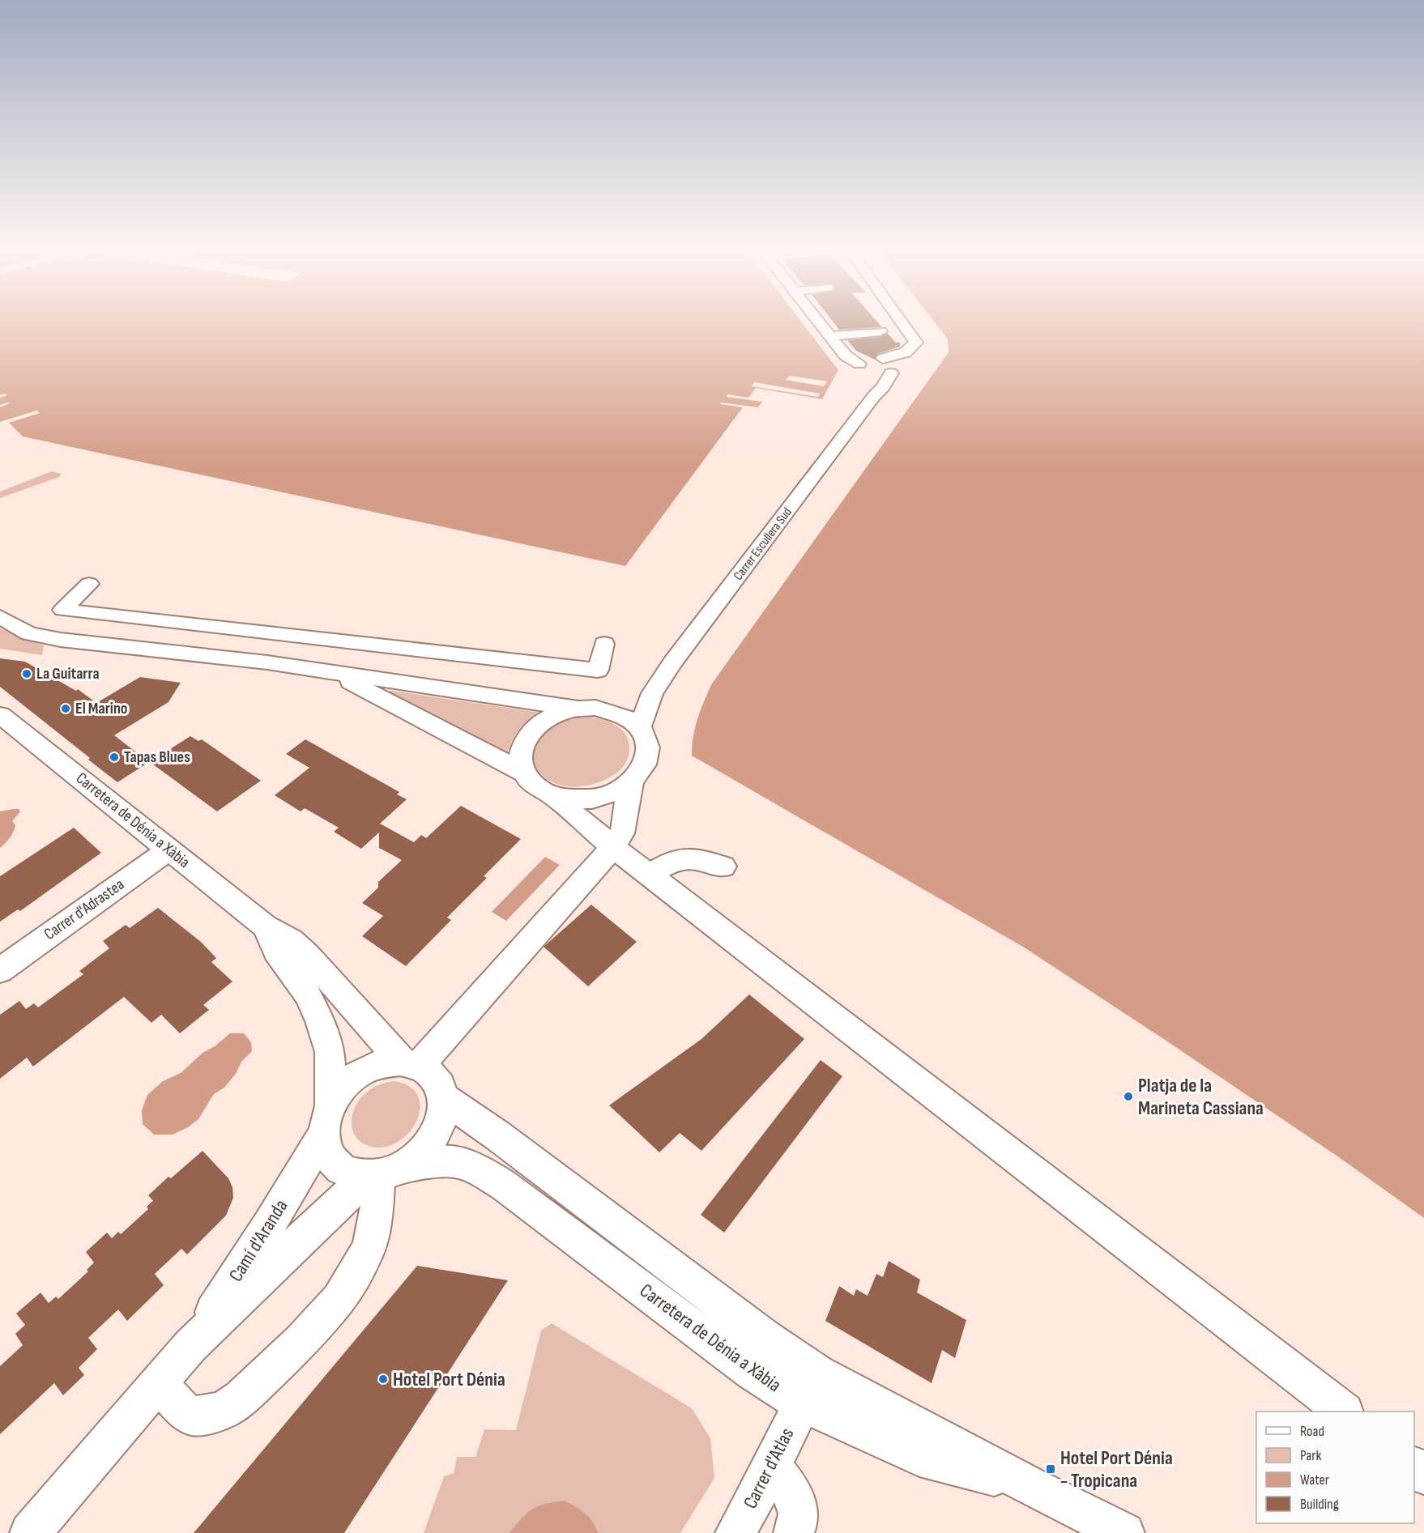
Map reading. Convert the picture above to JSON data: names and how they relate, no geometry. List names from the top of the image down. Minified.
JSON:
{"streets":{"street":["Carrer Escullera Sud","Carretera de Dénia a Xàbia","Carrer d'Adrastea","Camí d'Aranda","Carrer d'Atlas"]},"crossings":[["Carretera de Dénia a Xàbia","Carrer d'Adrastea"],["Carretera de Dénia a Xàbia","Camí d'Aranda"],["Carretera de Dénia a Xàbia","Carrer d'Atlas"]],"places":{"other":["La Guitarra","El Marino","Tapas Blues","Platja de la Marineta Cassiana","Hotel Port Dénia"],"transit":["Hotel Port Dénia - Tropicana"]},"legend":["Road","Park","Water","Building"]}
